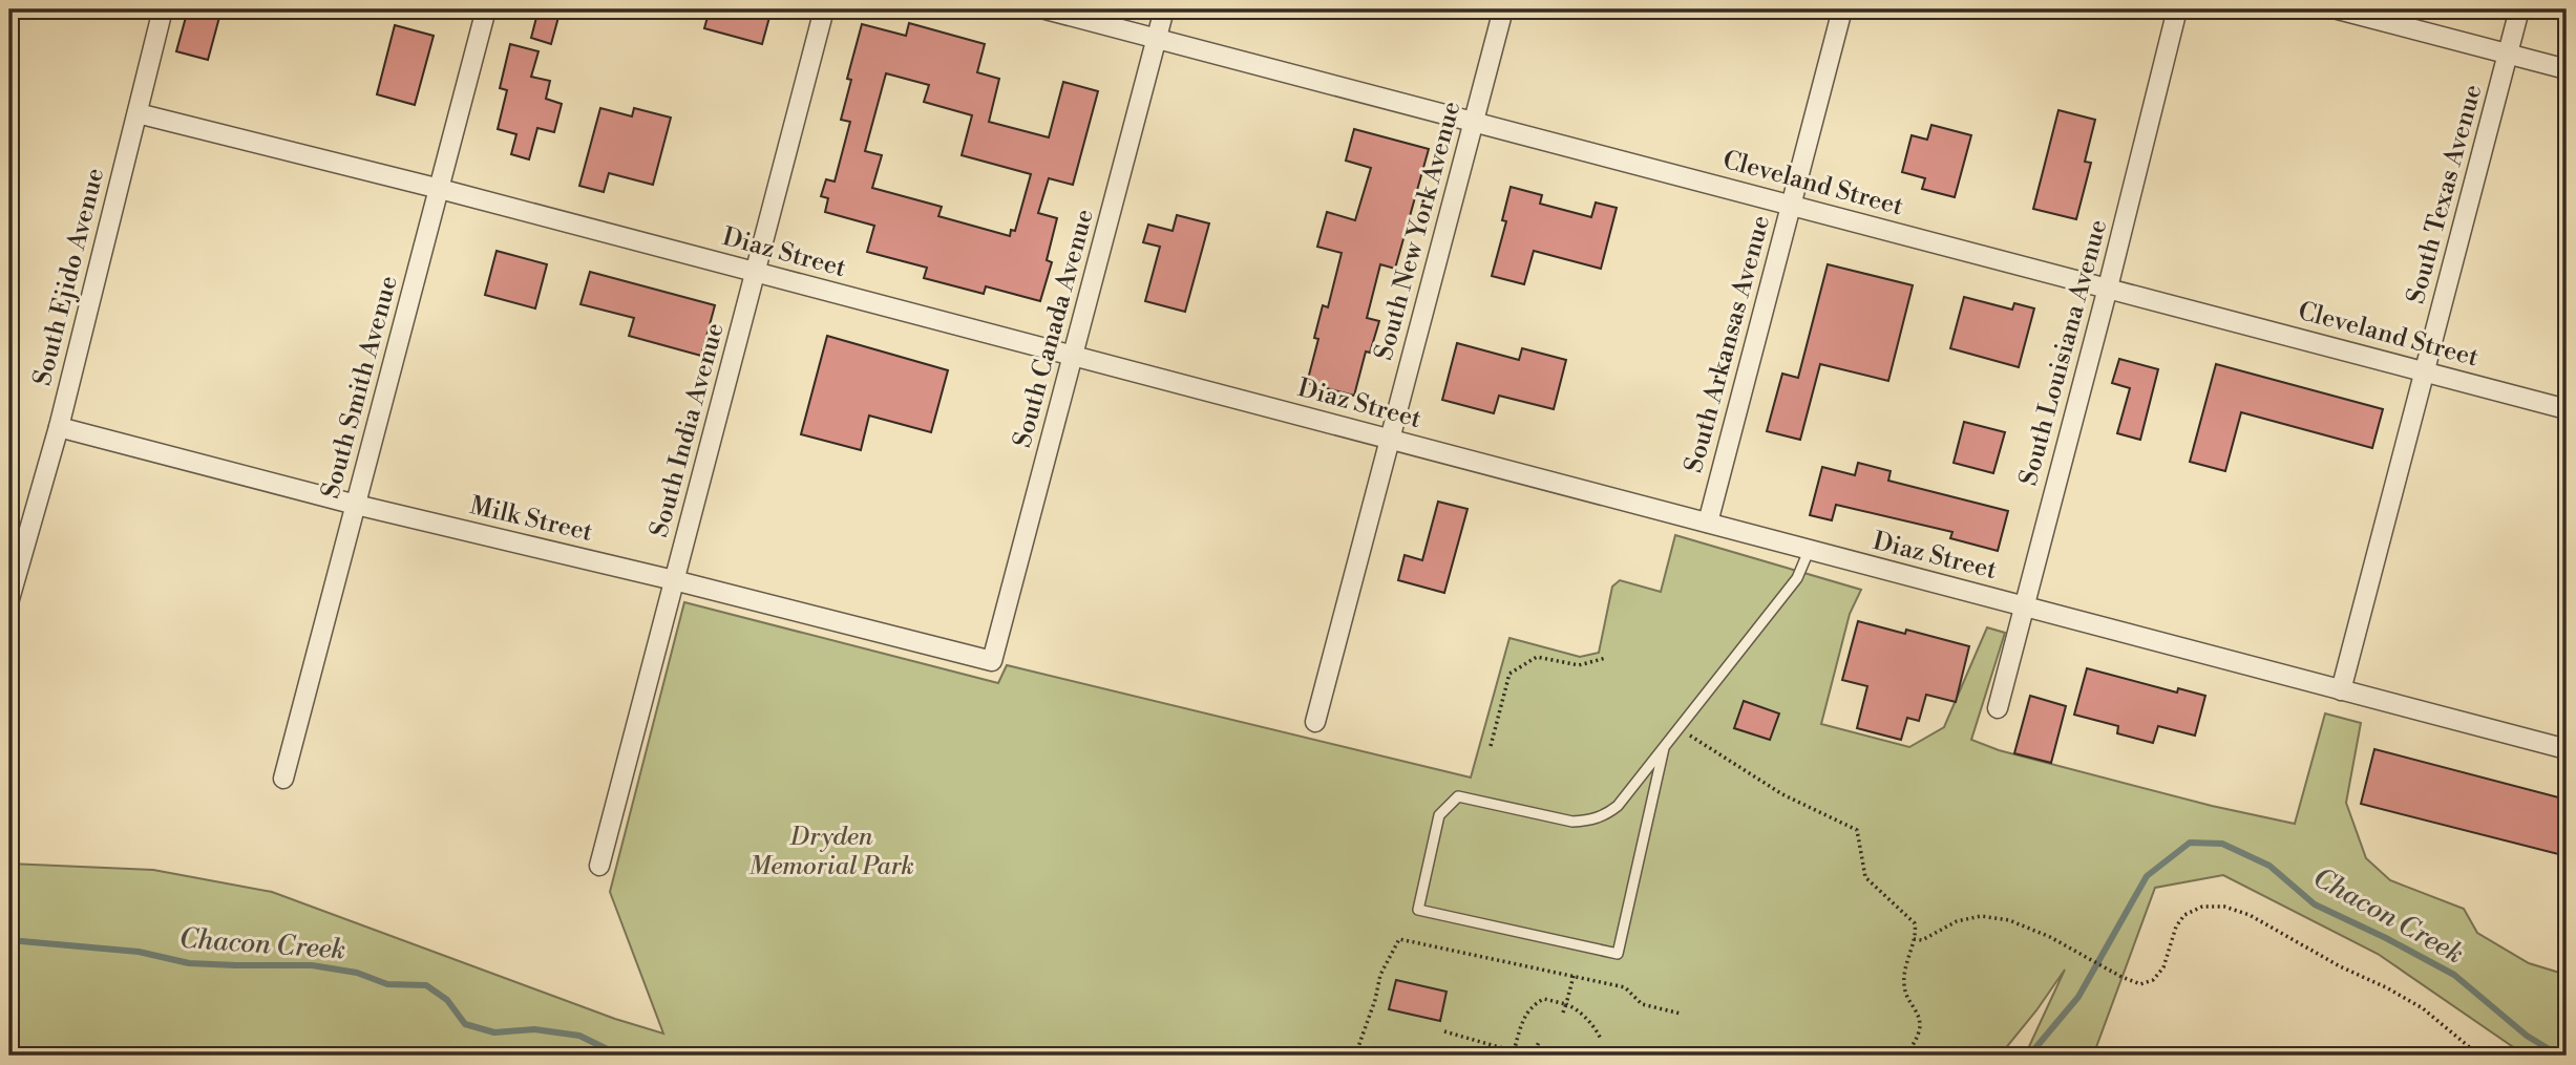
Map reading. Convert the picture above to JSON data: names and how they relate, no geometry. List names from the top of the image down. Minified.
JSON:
{"streets":{"street":["Cleveland Street","South Texas Avenue","South New York Avenue","Diaz Street","South Ejido Avenue","South Canada Avenue","South Arkansas Avenue","South Louisiana Avenue","South Smith Avenue","South India Avenue","Milk Street"]},"crossings":[["Cleveland Street","South Texas Avenue"],["Cleveland Street","South New York Avenue"],["Cleveland Street","South Canada Avenue"],["Cleveland Street","South Arkansas Avenue"],["Cleveland Street","South Louisiana Avenue"],["South Texas Avenue","Diaz Street"],["South New York Avenue","Diaz Street"],["Diaz Street","South Ejido Avenue"],["Diaz Street","South Canada Avenue"],["Diaz Street","South Arkansas Avenue"],["Diaz Street","South Louisiana Avenue"],["Diaz Street","South Smith Avenue"],["Diaz Street","South India Avenue"],["South Ejido Avenue","Milk Street"],["South Canada Avenue","Milk Street"],["South Smith Avenue","Milk Street"],["South India Avenue","Milk Street"]],"water":["Chacon Creek"],"parks":["Dryden Memorial Park"]}
